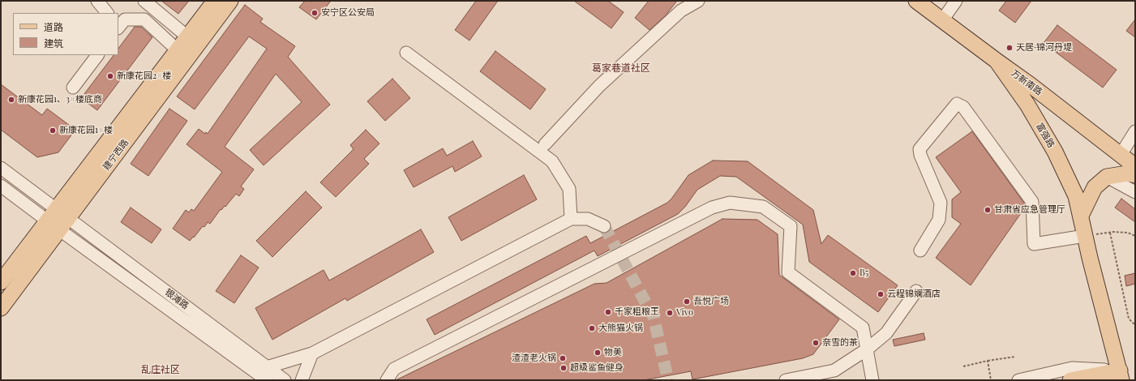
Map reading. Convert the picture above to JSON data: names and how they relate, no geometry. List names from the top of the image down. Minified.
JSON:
{"streets":{"main road":["万新南路","富强路","建宁西路"],"street":["银滩路"]},"crossings":[["万新南路","富强路"],["建宁西路","银滩路"]],"districts":["葛家巷道社区","乱庄社区"],"places":["安宁区公安局","天居·锦河丹堤","新康花园2#楼","新康花园1、3#楼底商","新康花园1#楼","甘肃省应急管理厅","B5","云程锦斓酒店","吾悦广场","千家粗粮王","Vivo","大熊猫火锅","奈雪的茶","物美","渣渣老火锅","超级鲨鱼健身"],"legend":["道路","建筑"]}
